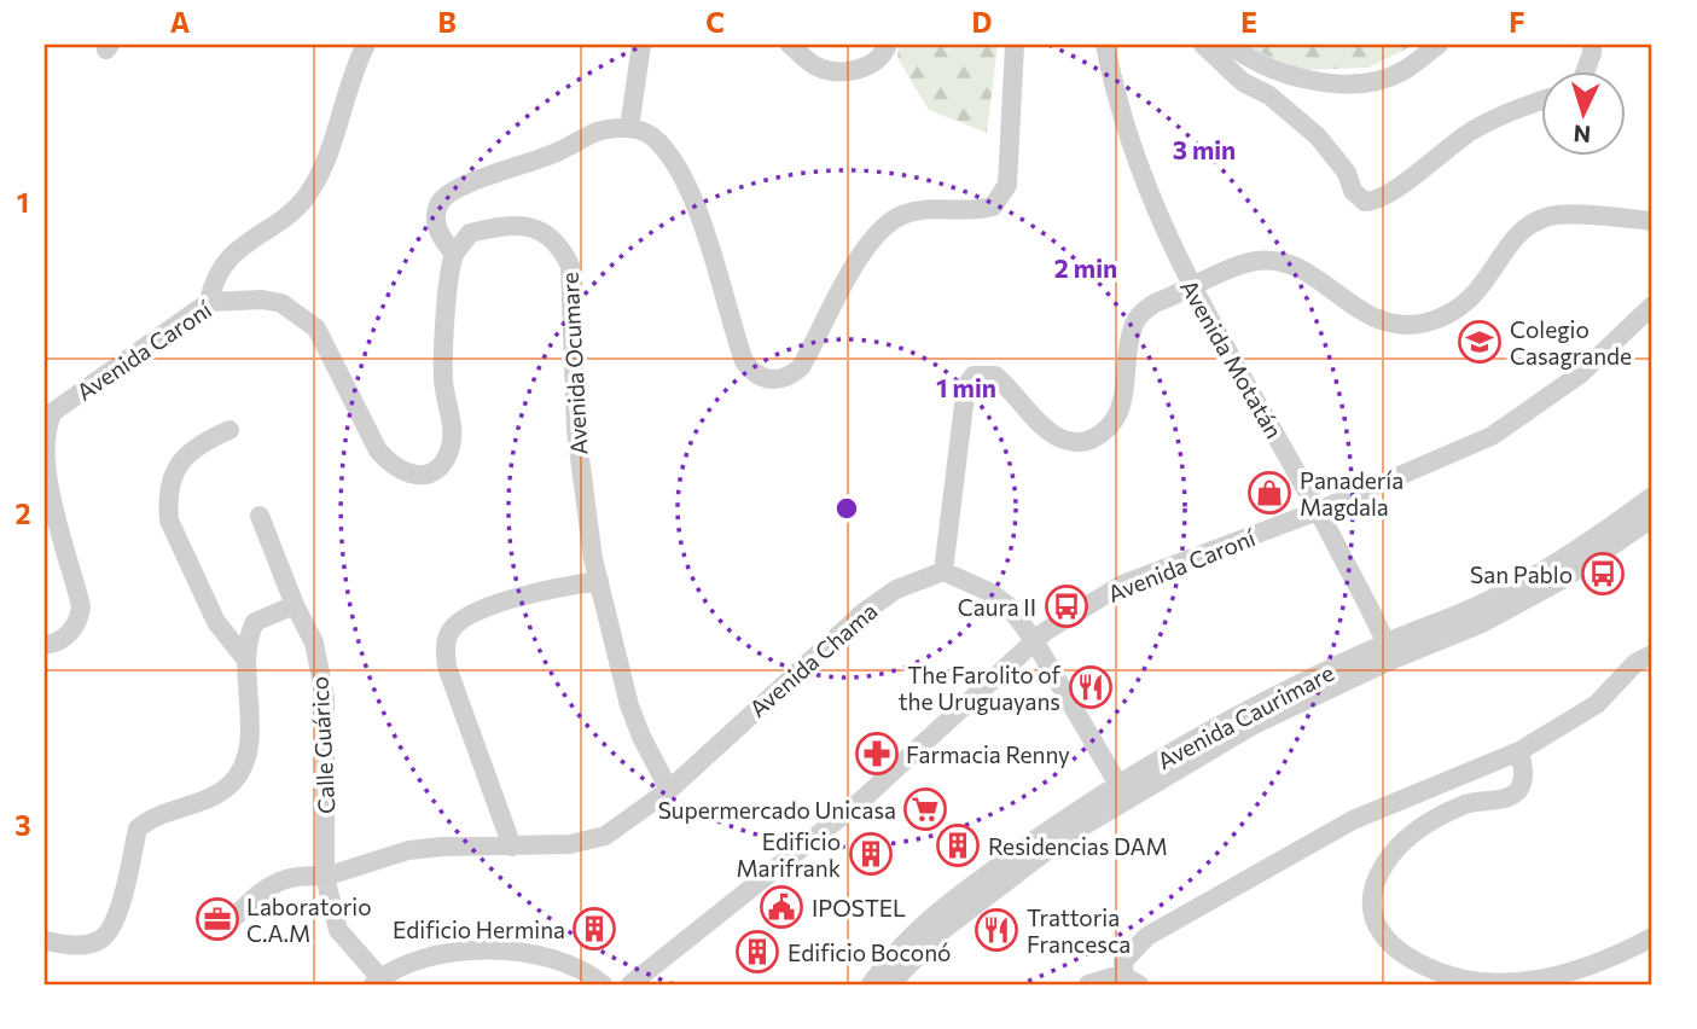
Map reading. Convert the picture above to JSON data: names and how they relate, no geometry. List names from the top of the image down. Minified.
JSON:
{"streets":{"street":["Avenida Caroní","Avenida Motatán","Avenida Ocumare","Avenida Chama","Avenida Caurimare","Calle Guárico"]},"crossings":[["Avenida Caroní","Avenida Motatán"],["Avenida Caroní","Avenida Ocumare"],["Avenida Motatán","Avenida Caurimare"],["Avenida Ocumare","Avenida Chama"],["Avenida Chama","Calle Guárico"]],"places":{"school or university":["Colegio Casagrande"],"shop":["Panadería Magdala"],"bus stop":["San Pablo","Caura II"],"restaurant":["The Farolito of the Uruguayans","Trattoria Francesca"],"pharmacy":["Farmacia Renny"],"supermarket":["Supermercado Unicasa"],"building":["Residencias DAM","Edificio Marifrank","Edificio Hermina","Edificio Boconó"],"public building":["IPOSTEL"],"office":["Laboratorio C.A.M"]},"north":"bottom","grid":{"columns":["A","B","C","D","E","F"],"rows":["1","2","3"]},"rings":["3 min","2 min","1 min"]}
